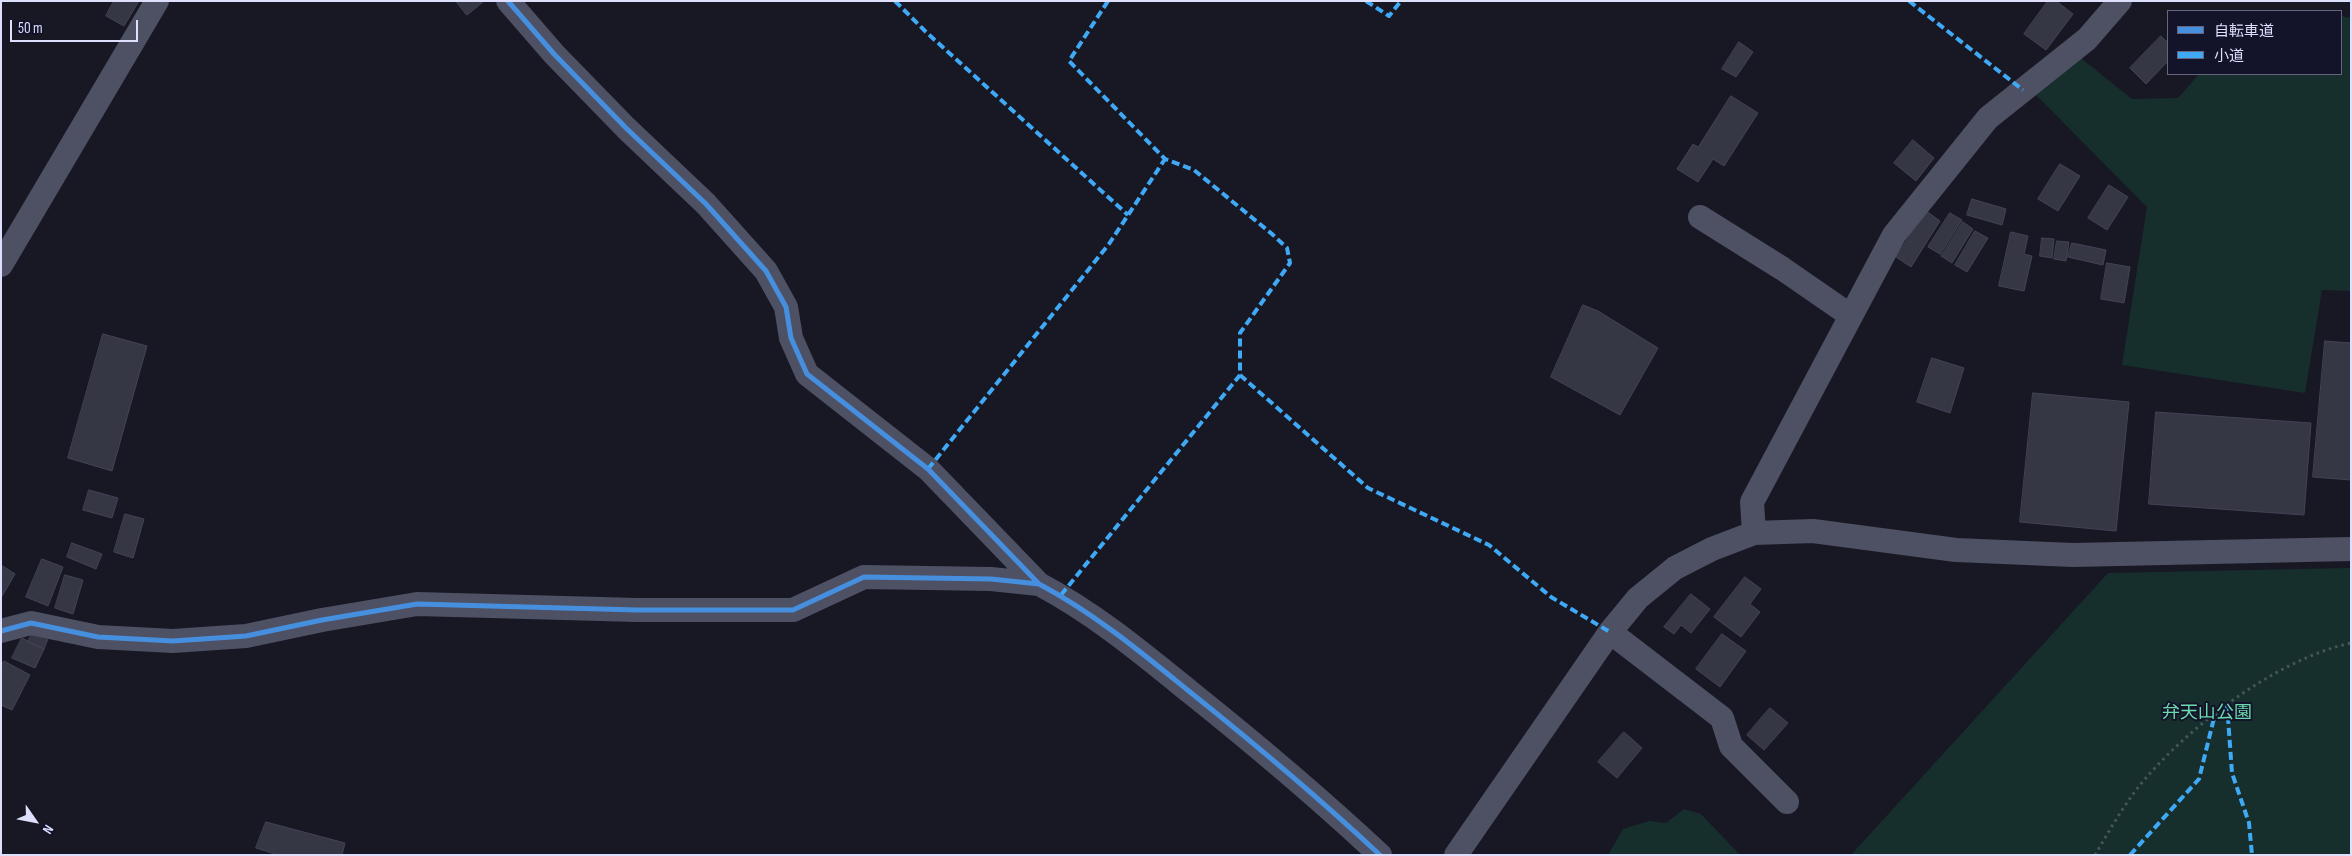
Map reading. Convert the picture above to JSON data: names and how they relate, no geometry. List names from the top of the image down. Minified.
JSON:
{"parks":["弁天山公園"],"legend":["自転車道","小道"],"scale_bar":"50 m","north":"bottom right"}
